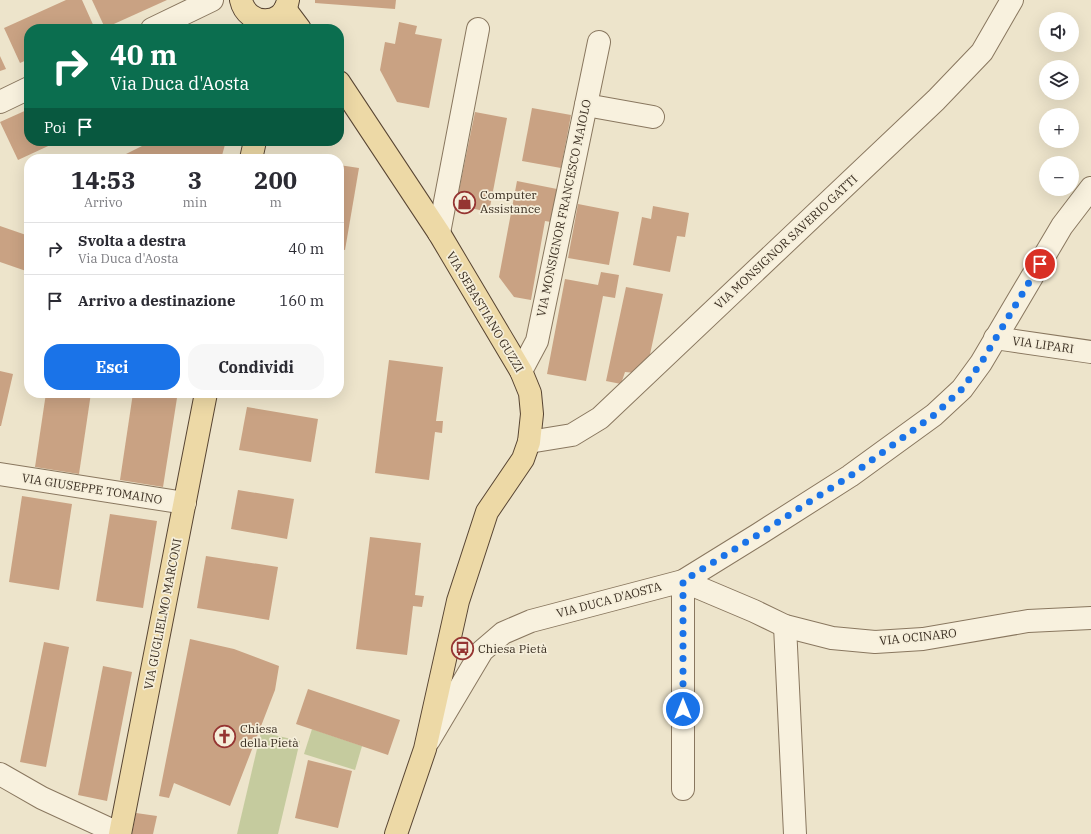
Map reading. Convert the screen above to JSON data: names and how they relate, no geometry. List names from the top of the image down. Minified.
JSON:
{"streets":{"main road":["VIA SEBASTIANO GUZZI","VIA DUCA D'AOSTA","VIA GUGLIELMO MARCONI"],"street":["VIA MONSIGNOR FRANCESCO MAIOLO","VIA MONSIGNOR SAVERIO GATTI","VIA LIPARI","VIA GIUSEPPE TOMAINO","VIA OCINARO"]},"crossings":[["VIA MONSIGNOR FRANCESCO MAIOLO","VIA SEBASTIANO GUZZI"],["VIA MONSIGNOR SAVERIO GATTI","VIA SEBASTIANO GUZZI"],["VIA SEBASTIANO GUZZI","VIA DUCA D'AOSTA"],["VIA LIPARI","VIA DUCA D'AOSTA"],["VIA GIUSEPPE TOMAINO","VIA GUGLIELMO MARCONI"],["VIA DUCA D'AOSTA","VIA OCINARO"]],"places":{"shop":["Computer Assistance"],"bus stop":["Chiesa Pietà"],"church":["Chiesa della Pietà"]},"page":{"map_buttons":["+","−"],"turn":["40 m","Via Duca d'Aosta"],"then":"Poi","eta":["14:53","Arrivo","3","min","200","m"],"list":[{"name":"Svolta a destra","note":"Via Duca d'Aosta","value":"40 m"},{"name":"Arrivo a destinazione","value":"160 m"}],"buttons":["Esci","Condividi"]}}
